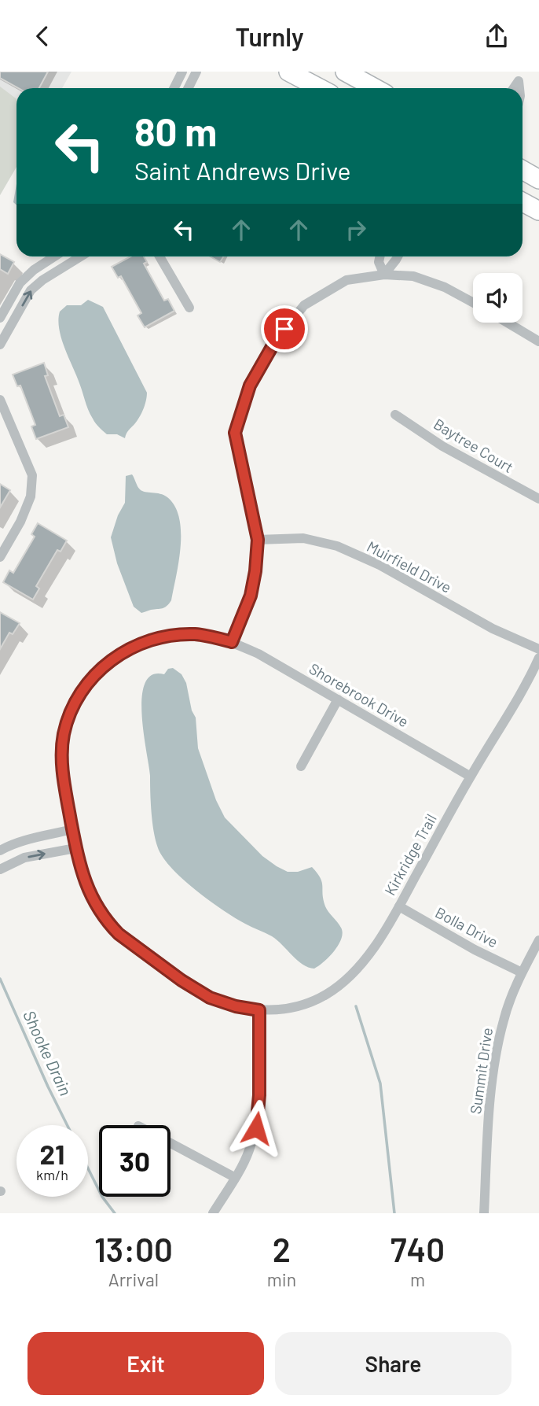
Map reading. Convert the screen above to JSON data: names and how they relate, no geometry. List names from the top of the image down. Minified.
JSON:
{"streets":{"street":["Baytree Court","Muirfield Drive","Shorebrook Drive","Kirkridge Trail","Bolla Drive","Summit Drive"]},"crossings":[["Shorebrook Drive","Kirkridge Trail"],["Kirkridge Trail","Bolla Drive"],["Bolla Drive","Summit Drive"]],"water":["Shooke Drain"],"page":{"header":"Turnly","turn":["80 m","Saint Andrews Drive"],"speed":"21 km/h","limit":"30","eta":["13:00","Arrival","2","min","740","m"],"buttons":["Exit","Share"]}}
